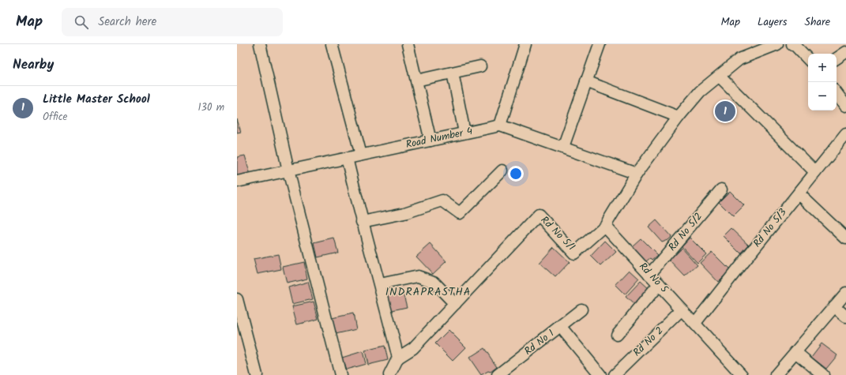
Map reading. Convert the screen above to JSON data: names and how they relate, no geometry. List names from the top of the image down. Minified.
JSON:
{"streets":{"street":["Road Number 4","Rd No 5/3","Rd No 5/2","Rd No 5/1","Rd No 5","Rd No 2","Rd No 1"]},"crossings":[["Rd No 5/3","Rd No 5"],["Rd No 5/2","Rd No 5"],["Rd No 5/1","Rd No 5"],["Rd No 5","Rd No 2"]],"districts":["INDRAPRASTHA"],"page":{"header":"Map","search":"Search here","nav":["Map","Layers","Share"],"heading":"Nearby","map_buttons":["+","−"],"list":[{"mark":"1","name":"Little Master School","note":"Office","value":"130 m"}],"pins":"1"}}
